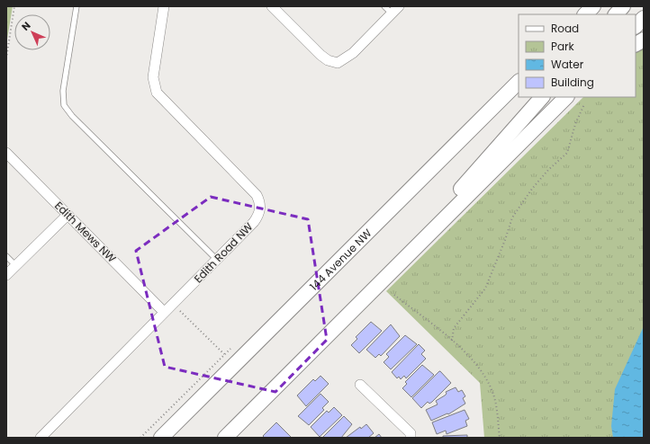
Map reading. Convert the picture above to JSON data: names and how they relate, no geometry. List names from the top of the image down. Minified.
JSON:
{"streets":{"main road":["144 Avenue NW"],"street":["Edith Mews NW","Edith Road NW"]},"crossings":[["Edith Mews NW","Edith Road NW"]],"legend":["Road","Park","Water","Building"],"north":"top left"}
